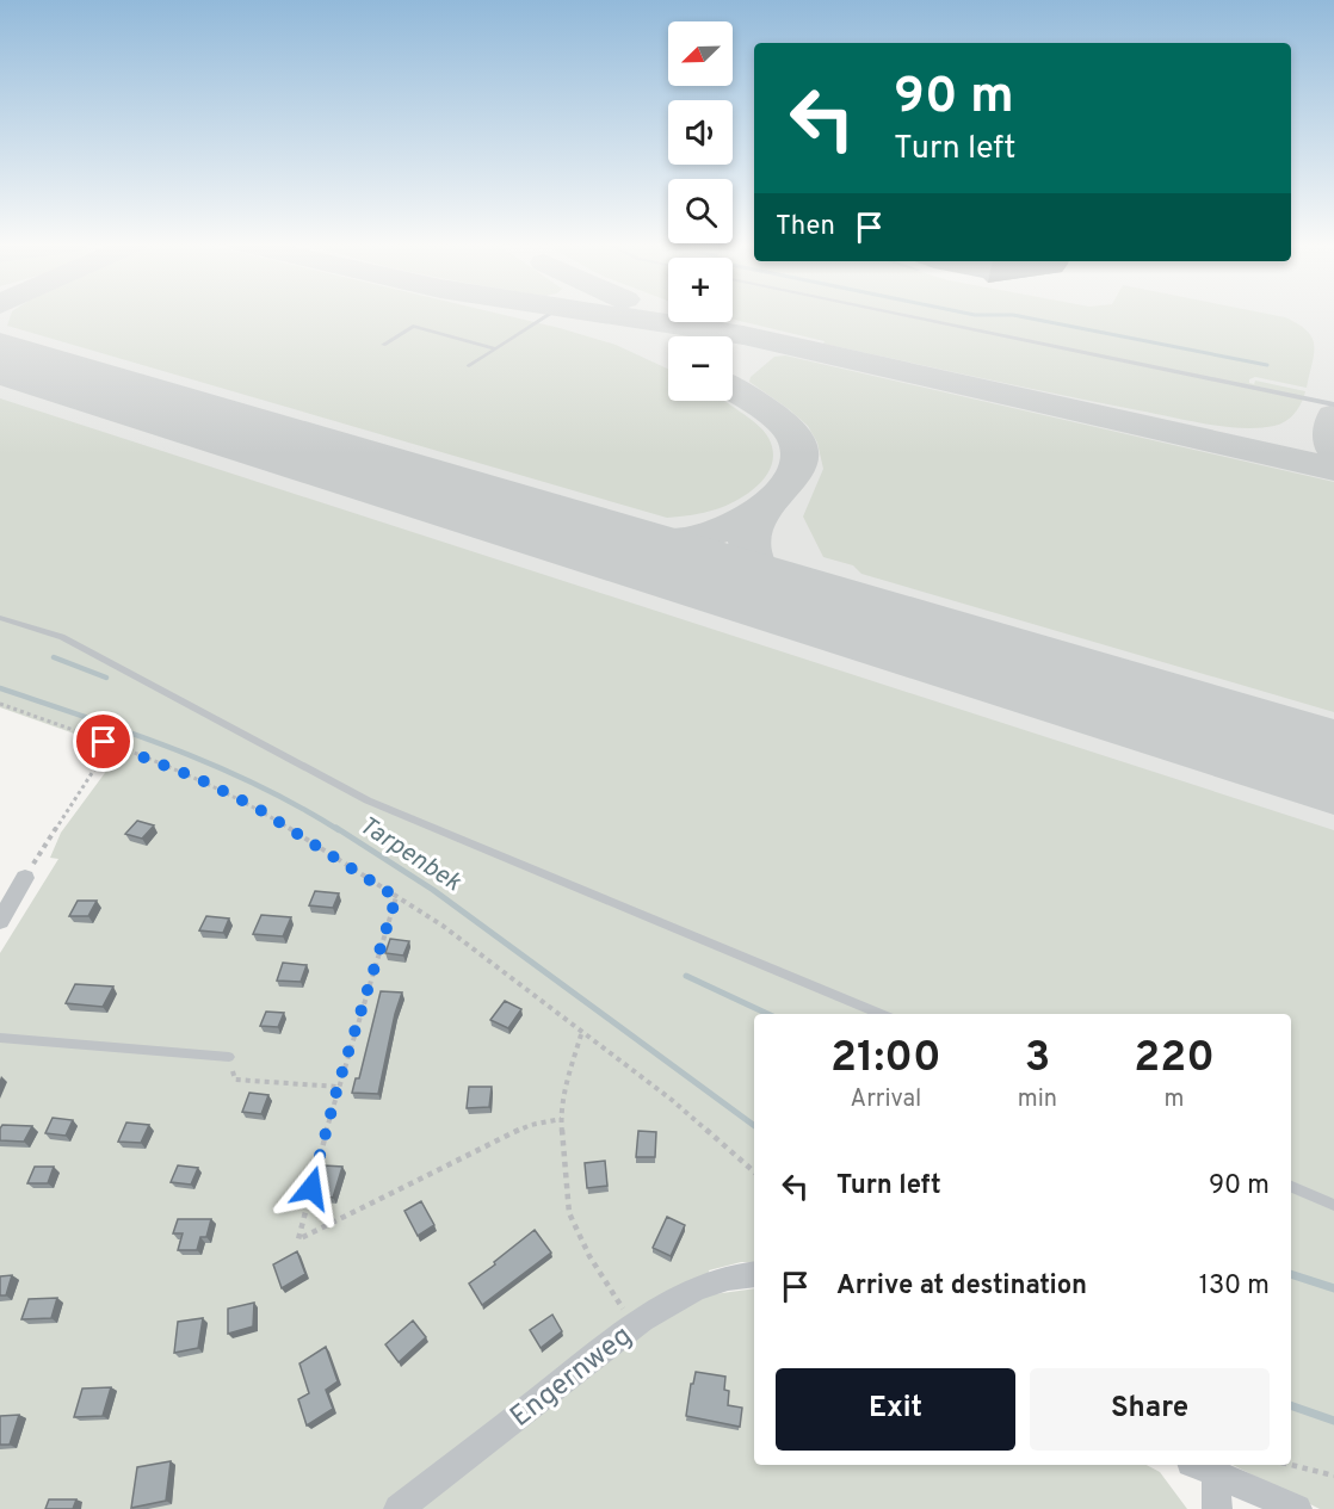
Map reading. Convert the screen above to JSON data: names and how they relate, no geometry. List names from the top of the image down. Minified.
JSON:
{"streets":{"street":["Engernweg"]},"water":["Tarpenbek"],"north":"bottom left","page":{"map_buttons":["+","−"],"turn":["90 m","Turn left"],"then":"Then","eta":["21:00","Arrival","3","min","220","m"],"list":[{"name":"Turn left","value":"90 m"},{"name":"Arrive at destination","value":"130 m"}],"buttons":["Exit","Share"]}}
